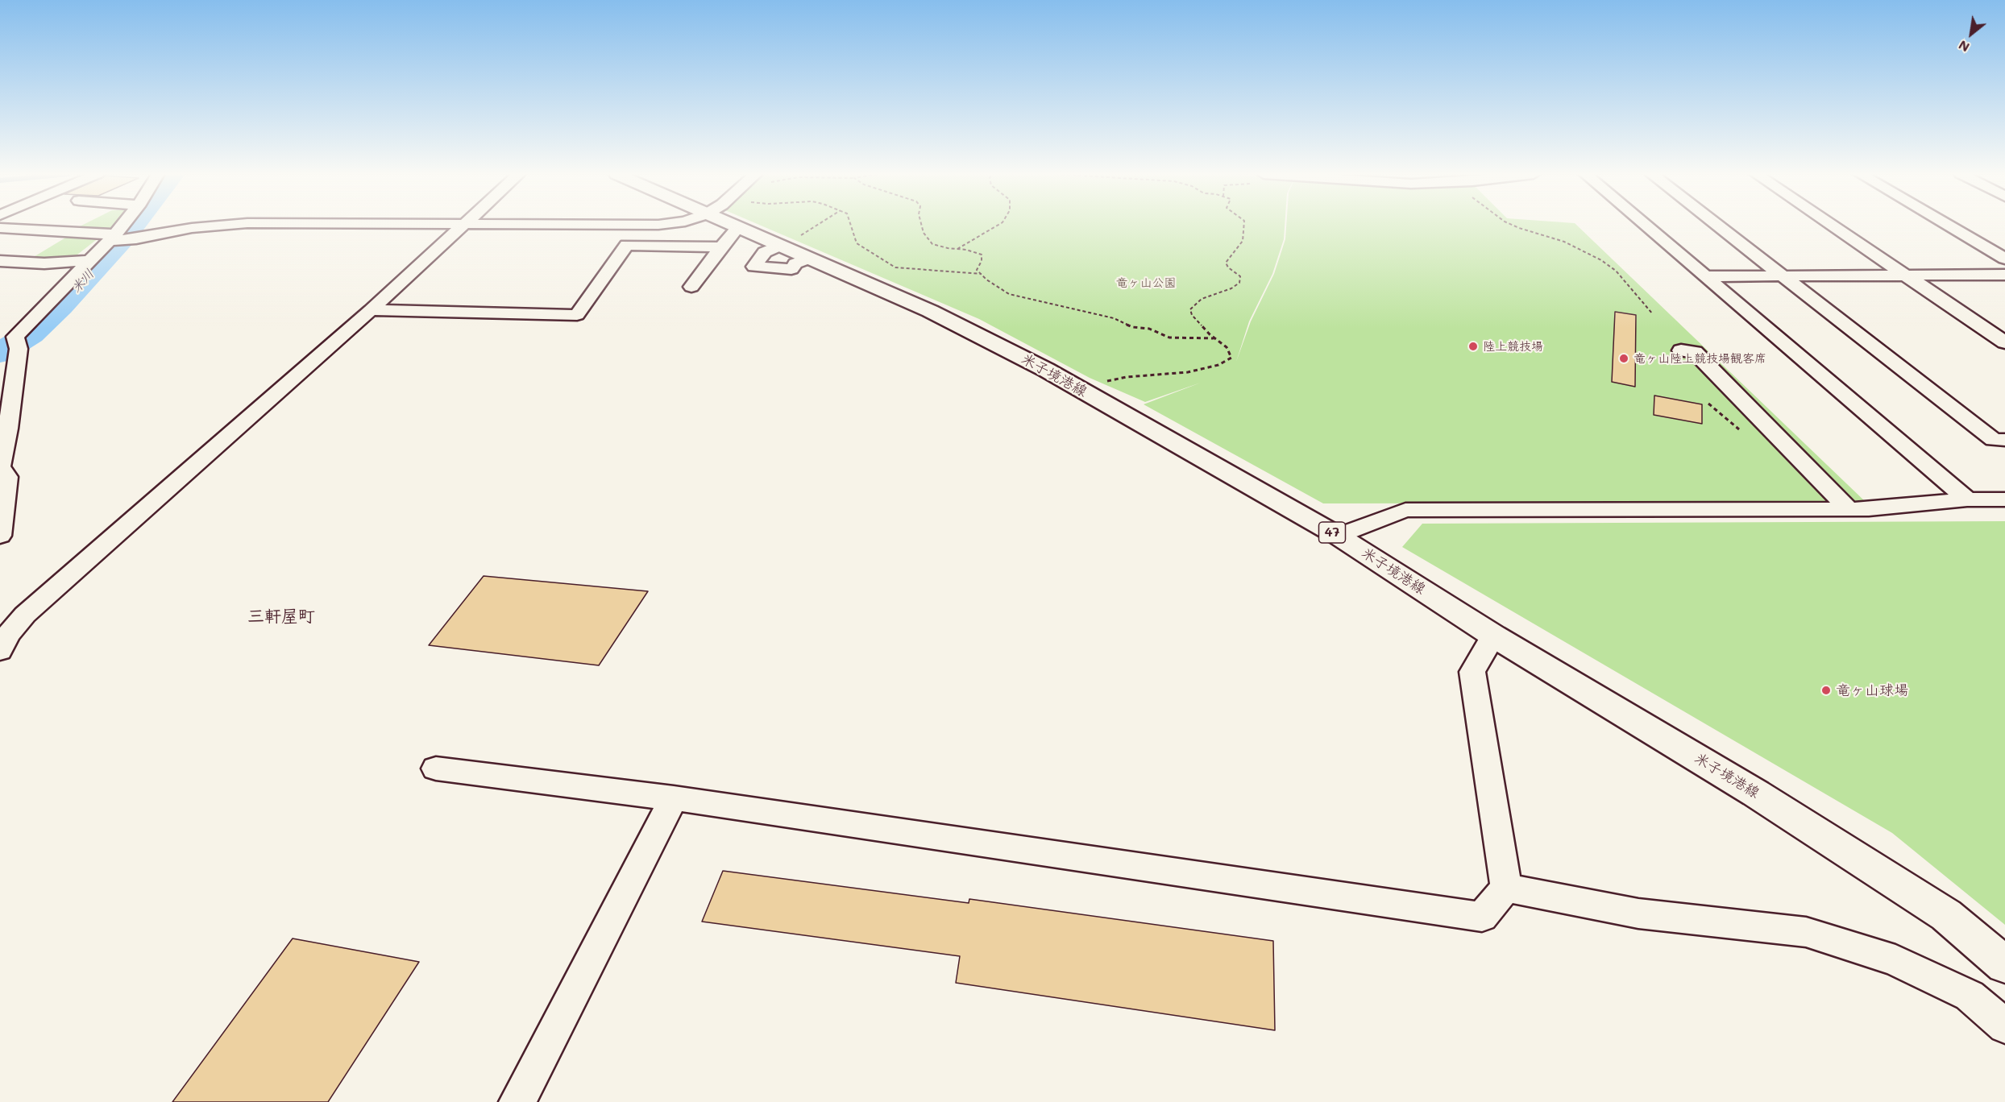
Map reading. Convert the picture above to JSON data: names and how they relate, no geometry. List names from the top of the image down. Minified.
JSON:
{"streets":{"main road":["米子境港線","47"]},"districts":["三軒屋町"],"water":["米川"],"parks":["竜ヶ山公園"],"places":["陸上競技場","竜ヶ山陸上競技場観客席","竜ヶ山球場"],"north":"bottom left"}
